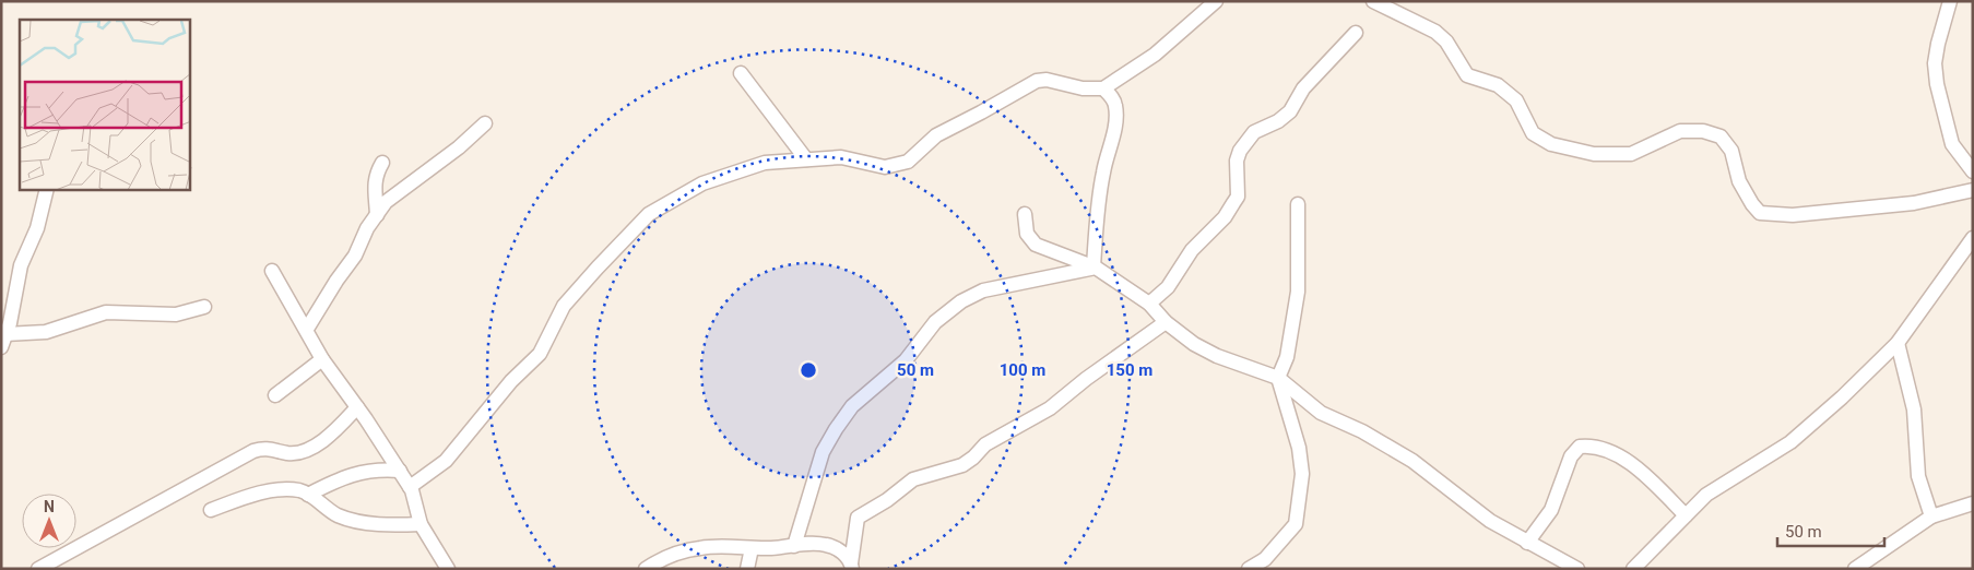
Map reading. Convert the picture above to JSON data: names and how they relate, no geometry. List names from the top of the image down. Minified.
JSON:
{"scale_bar":"50 m","north":"top","rings":["50 m","100 m","150 m"]}
